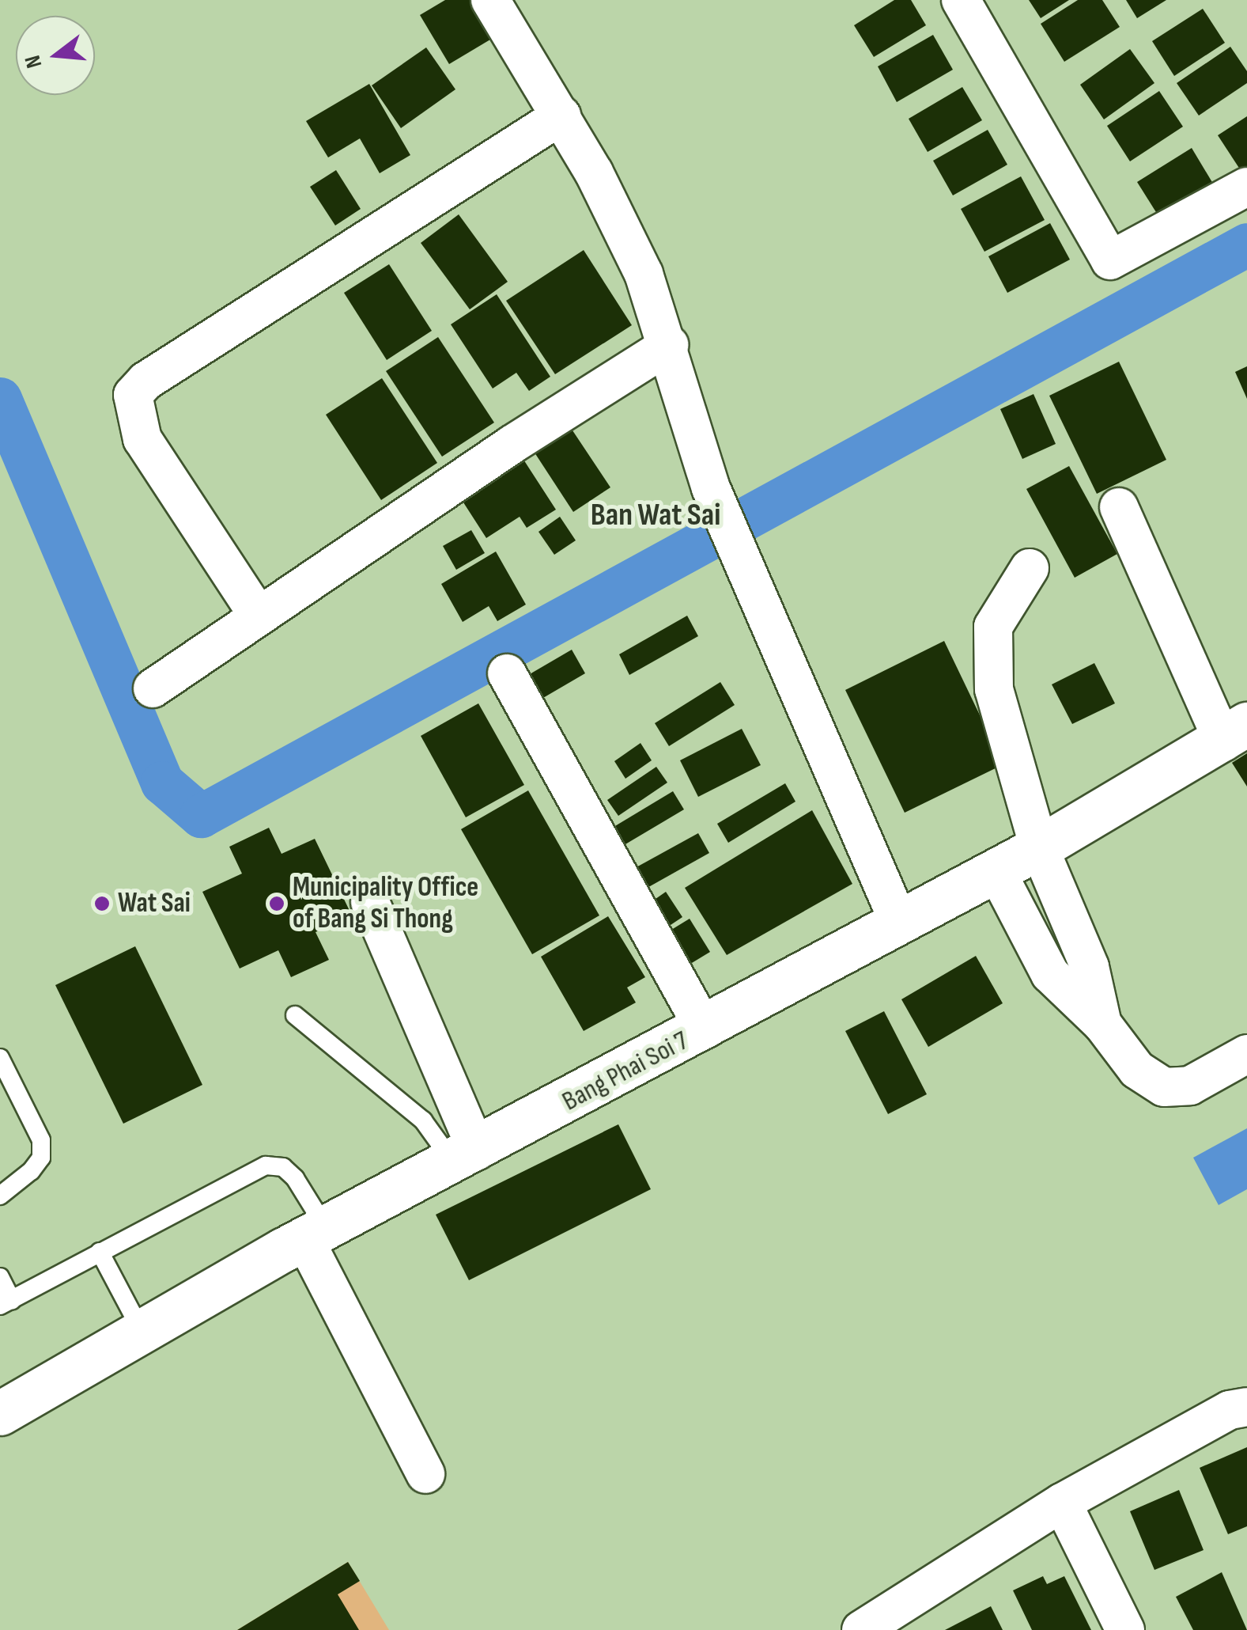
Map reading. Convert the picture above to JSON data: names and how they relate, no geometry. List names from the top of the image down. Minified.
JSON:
{"streets":{"street":["Bang Phai Soi 7"]},"districts":["Ban Wat Sai"],"places":["Wat Sai","Municipality Office of Bang Si Thong"],"north":"left"}
